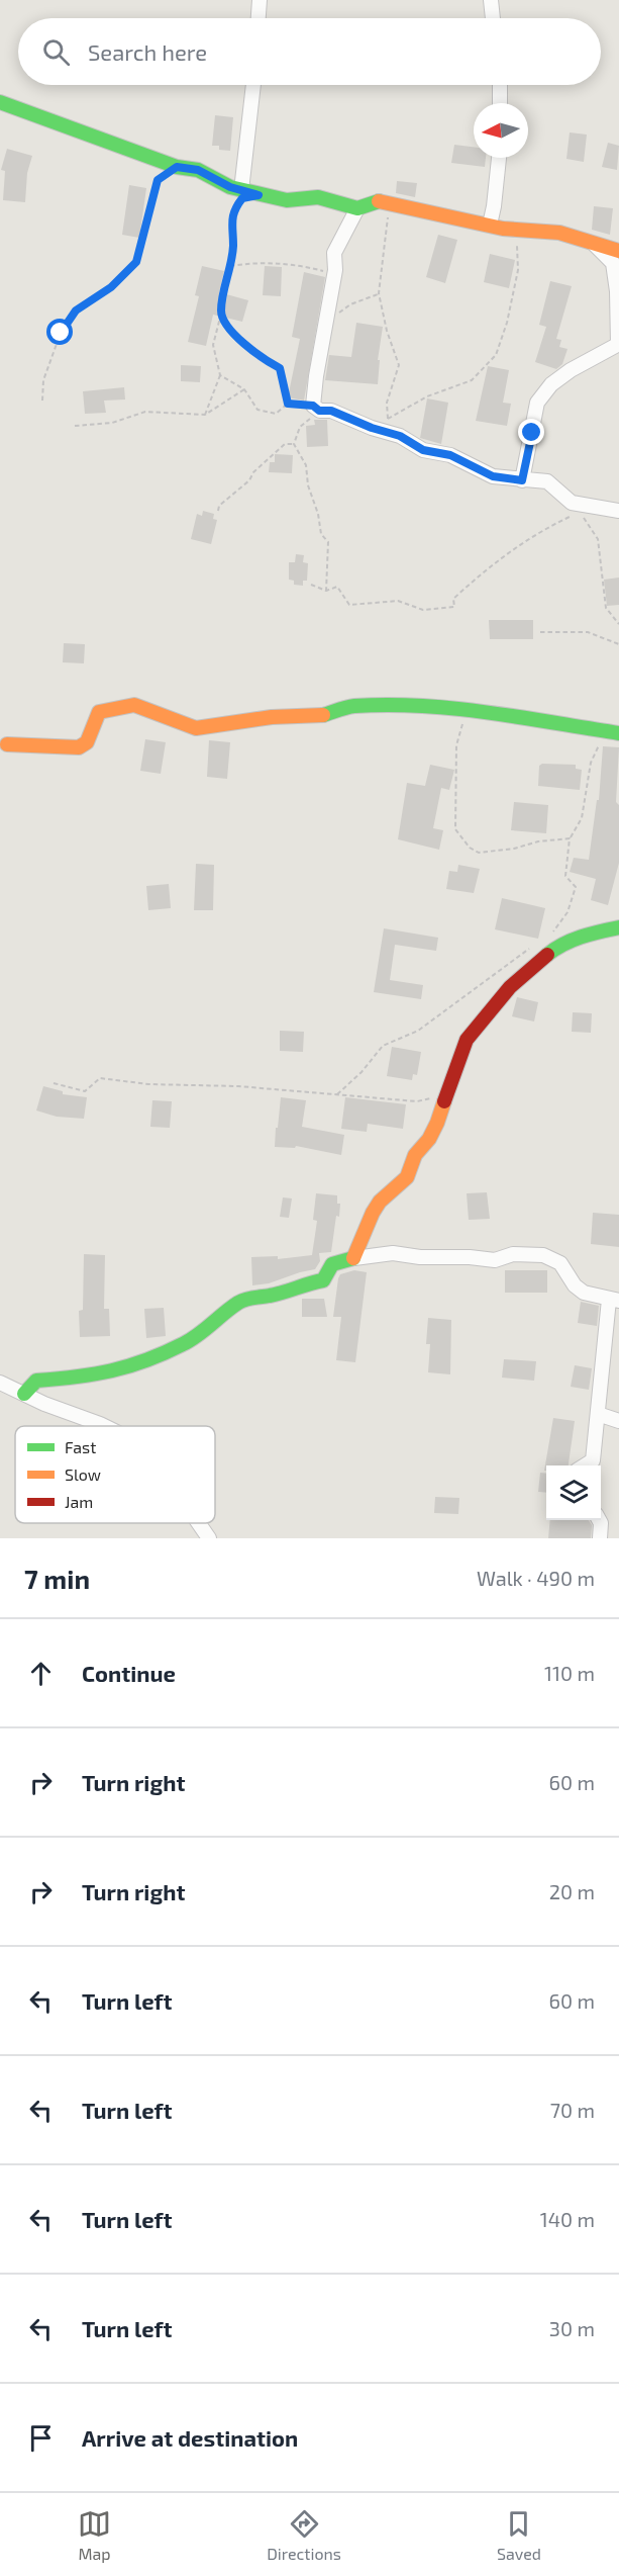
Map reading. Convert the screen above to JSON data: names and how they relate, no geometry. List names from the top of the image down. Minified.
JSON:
{"legend":["Fast","Slow","Jam"],"north":"left","page":{"search":"Search here","heading":["7 min","Walk · 490 m"],"list":[["Continue","110 m"],["Turn right","60 m"],["Turn right","20 m"],["Turn left","60 m"],["Turn left","70 m"],["Turn left","140 m"],["Turn left","30 m"],"Arrive at destination"],"nav":["Map","Directions","Saved"]}}
